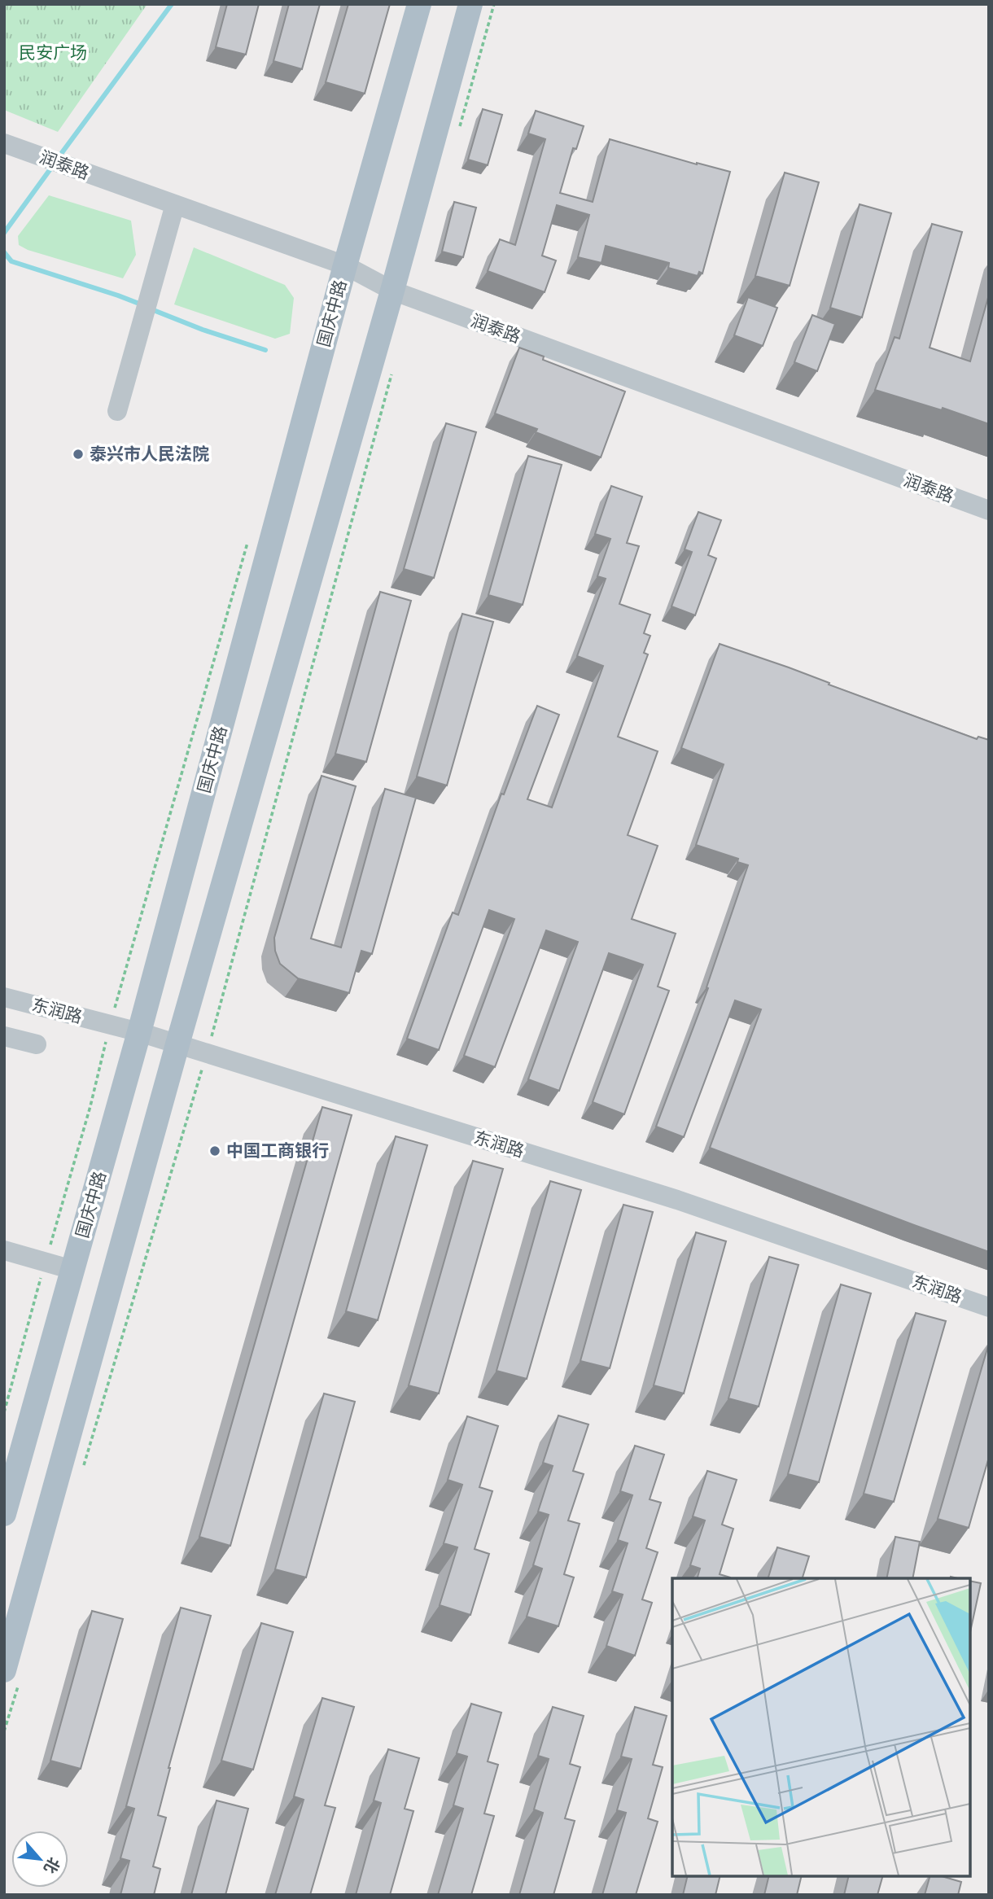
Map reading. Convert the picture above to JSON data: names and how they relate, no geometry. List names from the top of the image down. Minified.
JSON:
{"streets":{"main road":["国庆中路"],"street":["润泰路","东润路"]},"crossings":[["润泰路","国庆中路"],["国庆中路","东润路"]],"parks":["民安广场"],"places":["泰兴市人民法院","中国工商银行"],"north":"bottom right"}
